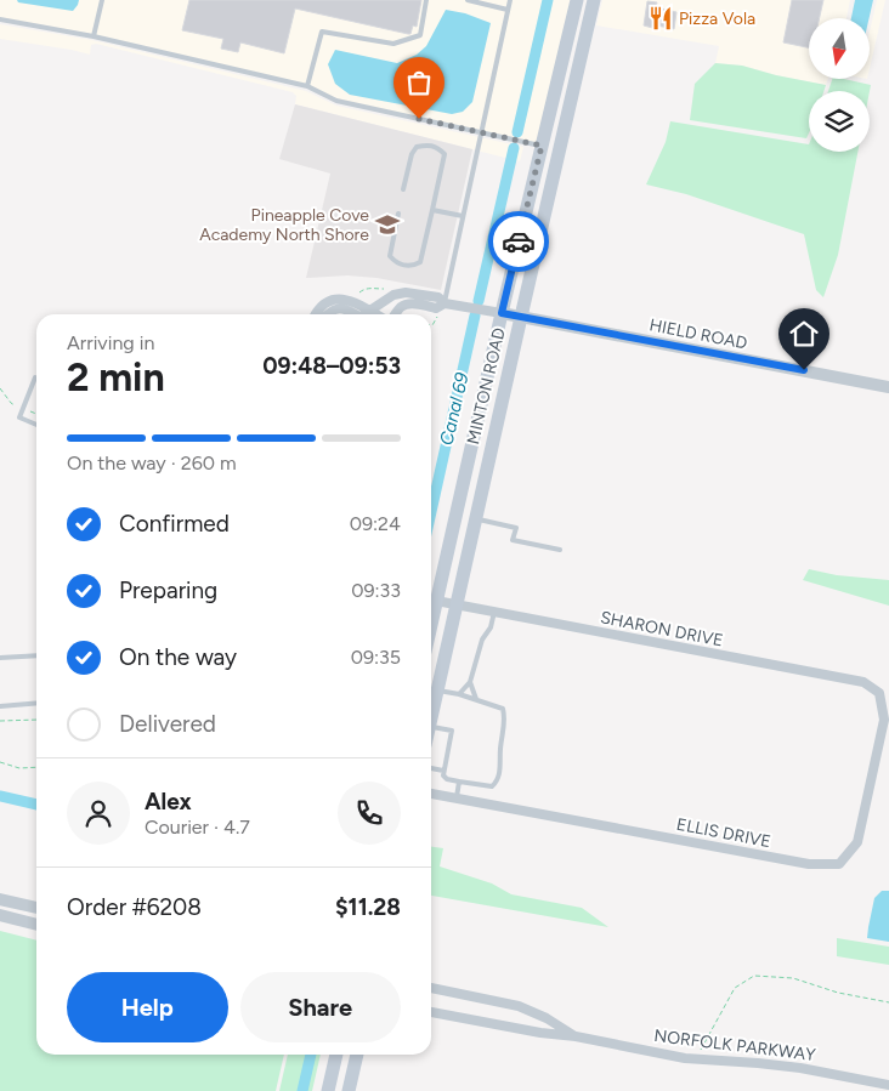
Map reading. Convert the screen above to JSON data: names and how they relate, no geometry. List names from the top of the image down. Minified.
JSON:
{"streets":{"main road":["MINTON ROAD"],"street":["HIELD ROAD","SHARON DRIVE","ELLIS DRIVE","NORFOLK PARKWAY"]},"crossings":[["HIELD ROAD","MINTON ROAD"],["MINTON ROAD","SHARON DRIVE"],["SHARON DRIVE","ELLIS DRIVE"]],"water":["Canal 69"],"places":{"restaurant":["Pizza Vola"],"school or university":["Pineapple Cove Academy North Shore"]},"north":"bottom","page":{"heading":["2 min","Arriving in","09:48–09:53"],"panel":["Alex","Courier · 4.7","Order #6208","$11.28"],"bar":"On the way · 260 m","list":[["Confirmed","09:24"],["Preparing","09:33"],["On the way","09:35"],"Delivered"],"buttons":["Help","Share"]}}
